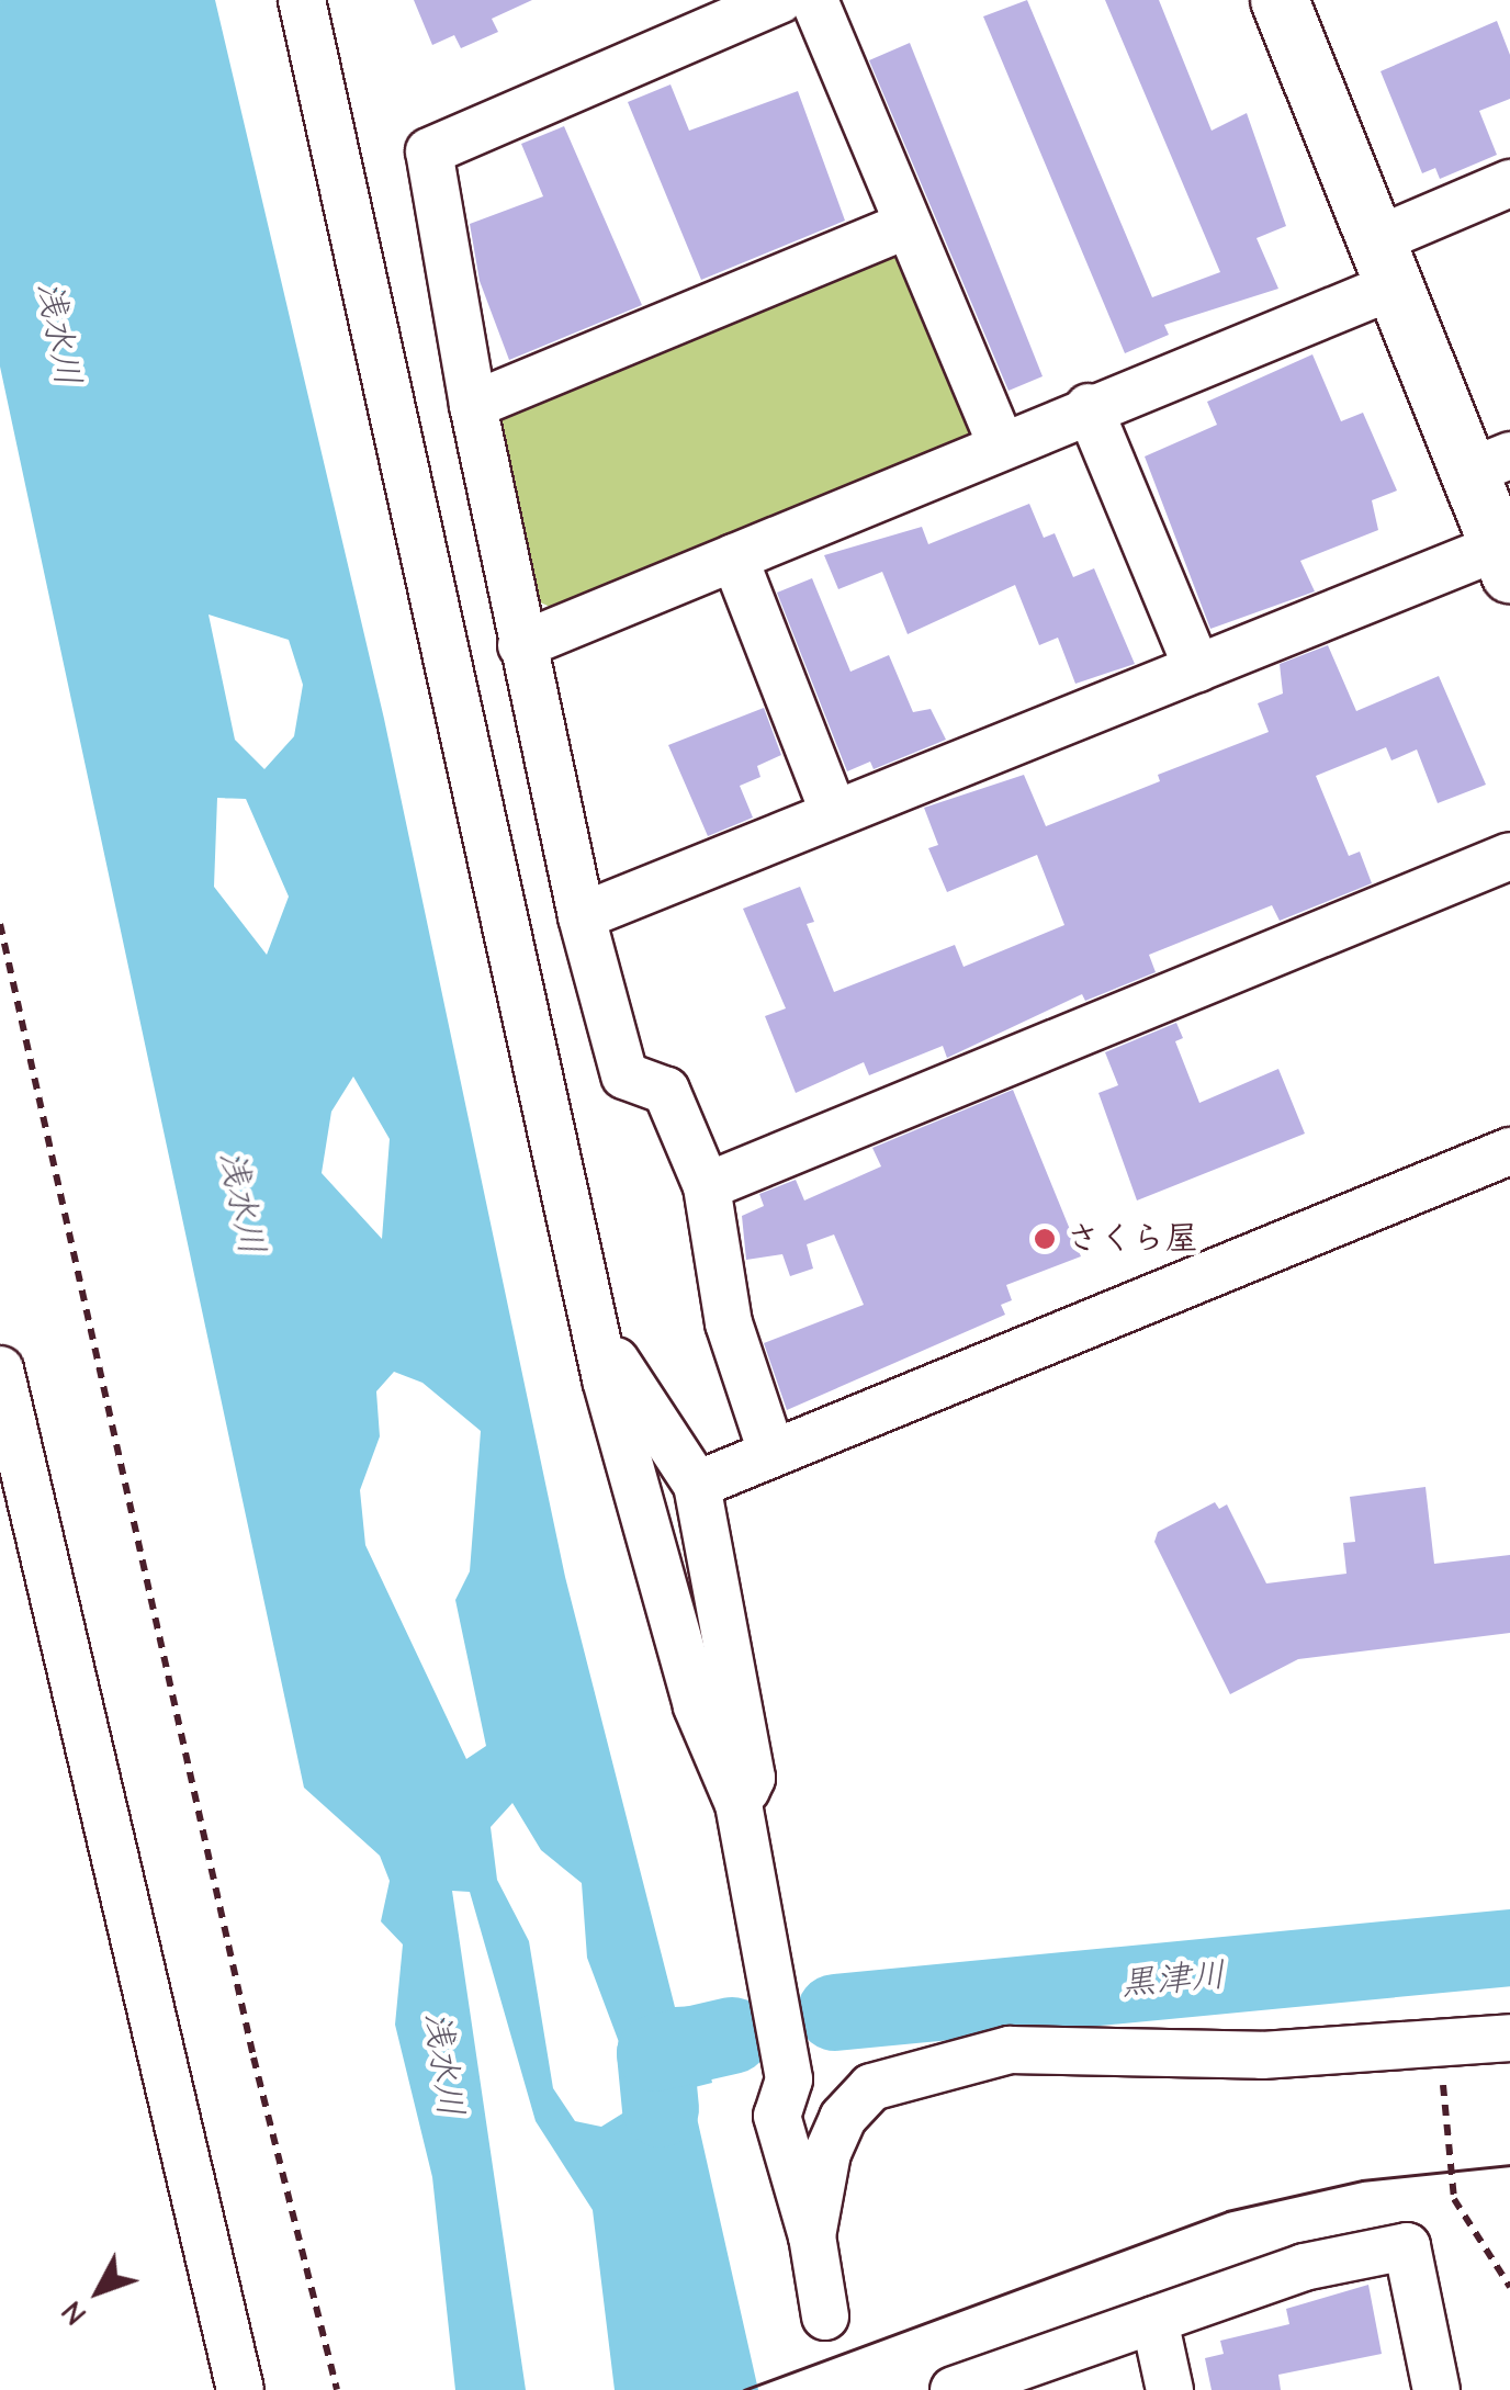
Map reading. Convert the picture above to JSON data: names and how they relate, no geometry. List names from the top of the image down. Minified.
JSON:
{"water":["浅水川","黒津川"],"places":["さくら屋"],"north":"bottom left"}
